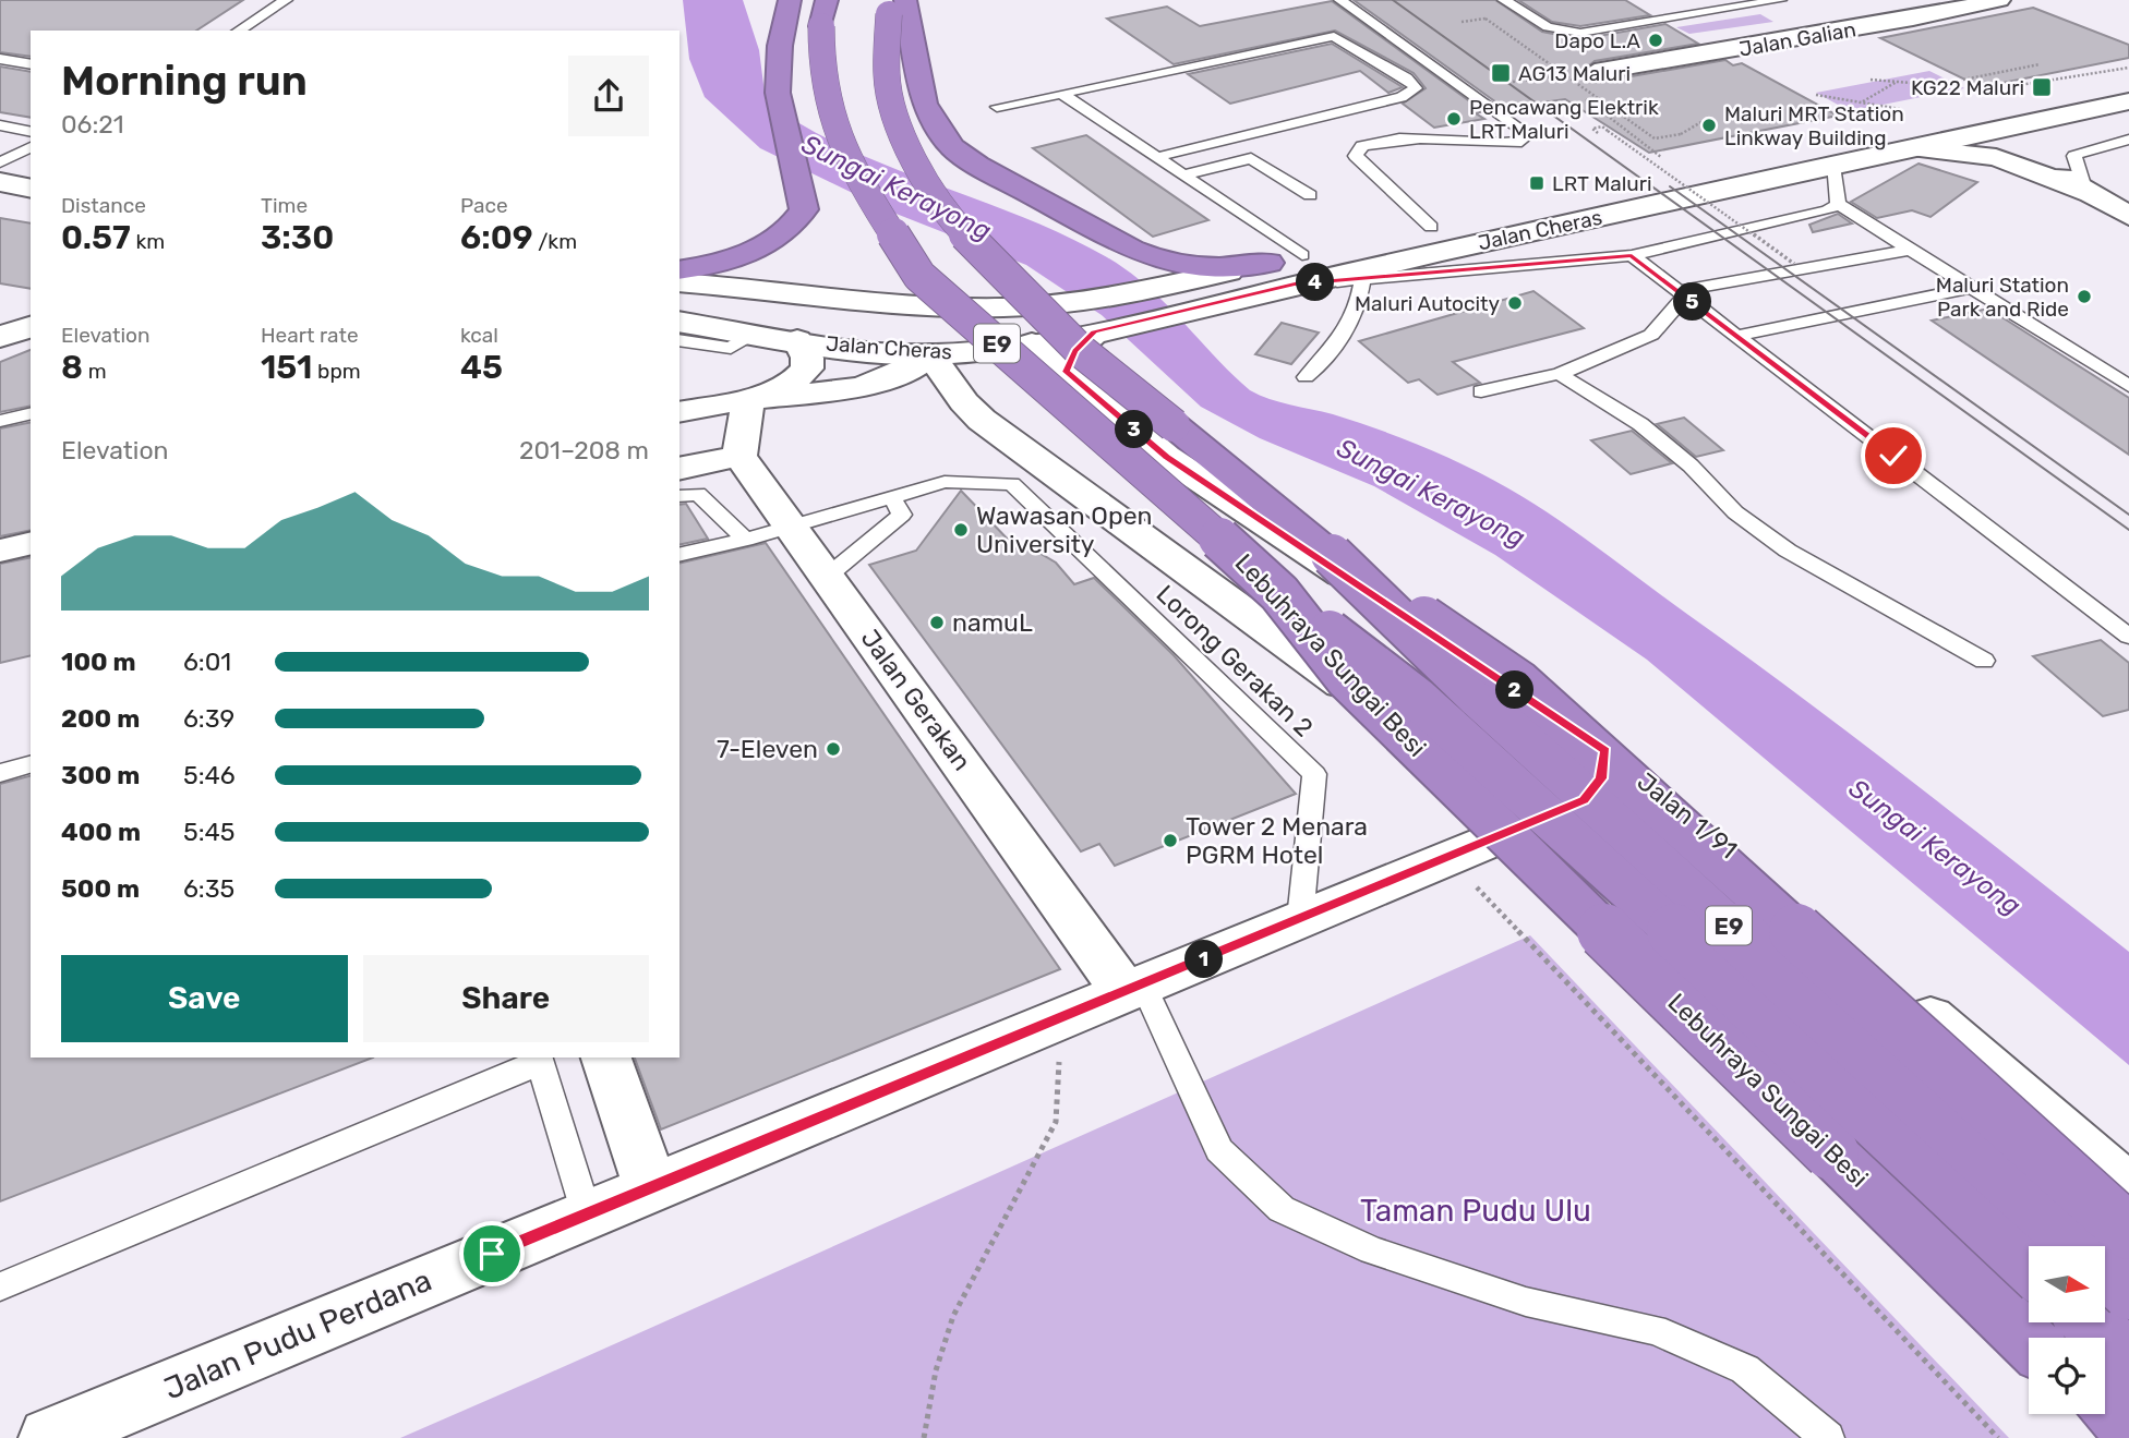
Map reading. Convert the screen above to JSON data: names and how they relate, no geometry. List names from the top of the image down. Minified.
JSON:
{"streets":{"highway":["E9","Lebuhraya Sungai Besi"],"street":["Jalan Galian","Jalan Cheras","Jalan Gerakan","Jalan 1/91","Jalan Pudu Perdana"],"lane":["Lorong Gerakan 2"]},"crossings":[["Jalan Cheras","Jalan 1/91"],["E9","Lebuhraya Sungai Besi"],["Lorong Gerakan 2","Jalan Gerakan"],["Lorong Gerakan 2","Jalan Pudu Perdana"],["Jalan Gerakan","Jalan Pudu Perdana"],["Jalan 1/91","Jalan Pudu Perdana"]],"water":["Sungai Kerayong"],"parks":["Taman Pudu Ulu"],"places":{"other":["Dapo L.A","Pencawang Elektrik LRT Maluri","Maluri MRT Station Linkway Building","Maluri Station Park and Ride","Maluri Autocity","Wawasan Open University","namuL","7-Eleven","Tower 2 Menara PGRM Hotel"],"transit":["AG13 Maluri","KG22 Maluri","LRT Maluri"]},"north":"right","page":{"heading":["Morning run","06:21"],"stats":[["Distance","0.57 km"],["Time","3:30"],["Pace","6:09 /km"],["Elevation","8 m"],["Heart rate","151 bpm"],["kcal","45"]],"pins":["4","5","3","2","1"],"chart":["Elevation","201–208 m"],"list":[{"name":"100 m","note":"6:01"},{"name":"200 m","note":"6:39"},{"name":"300 m","note":"5:46"},{"name":"400 m","note":"5:45"},{"name":"500 m","note":"6:35"}],"buttons":["Save","Share"]}}
